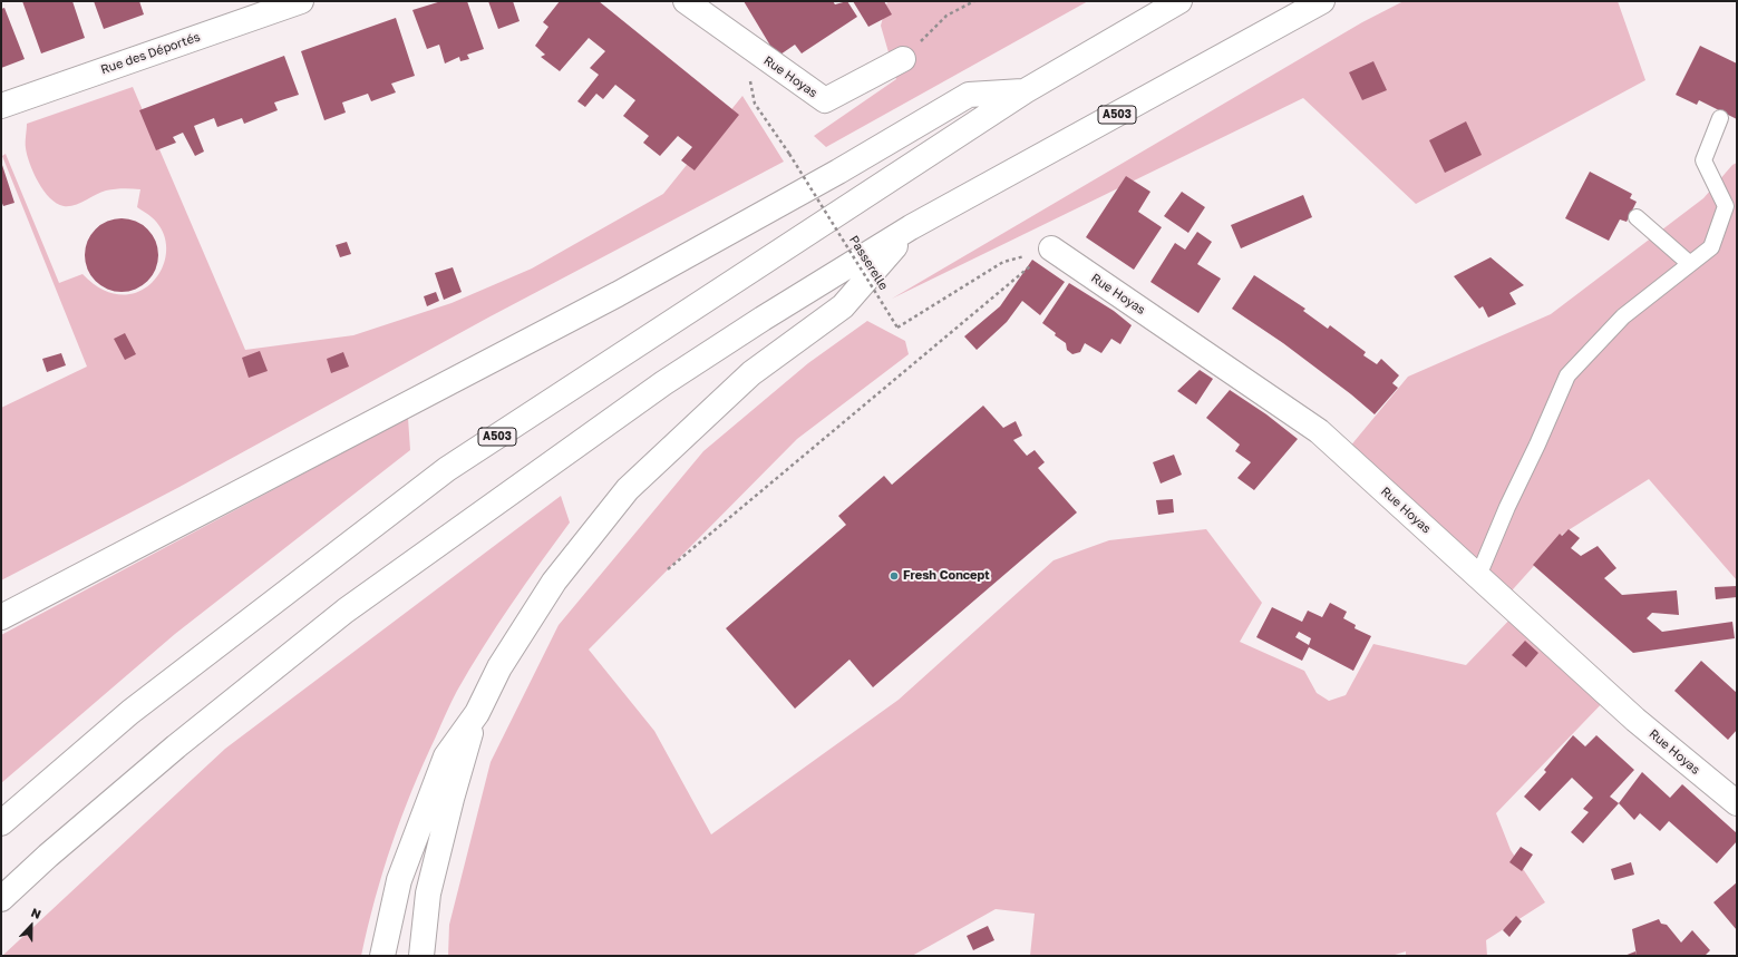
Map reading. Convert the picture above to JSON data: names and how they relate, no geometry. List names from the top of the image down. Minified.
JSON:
{"streets":{"main road":["Rue des Déportés","Rue Hoyas","A503"],"path":["Passerelle"]},"places":["Fresh Concept"],"north":"top"}
